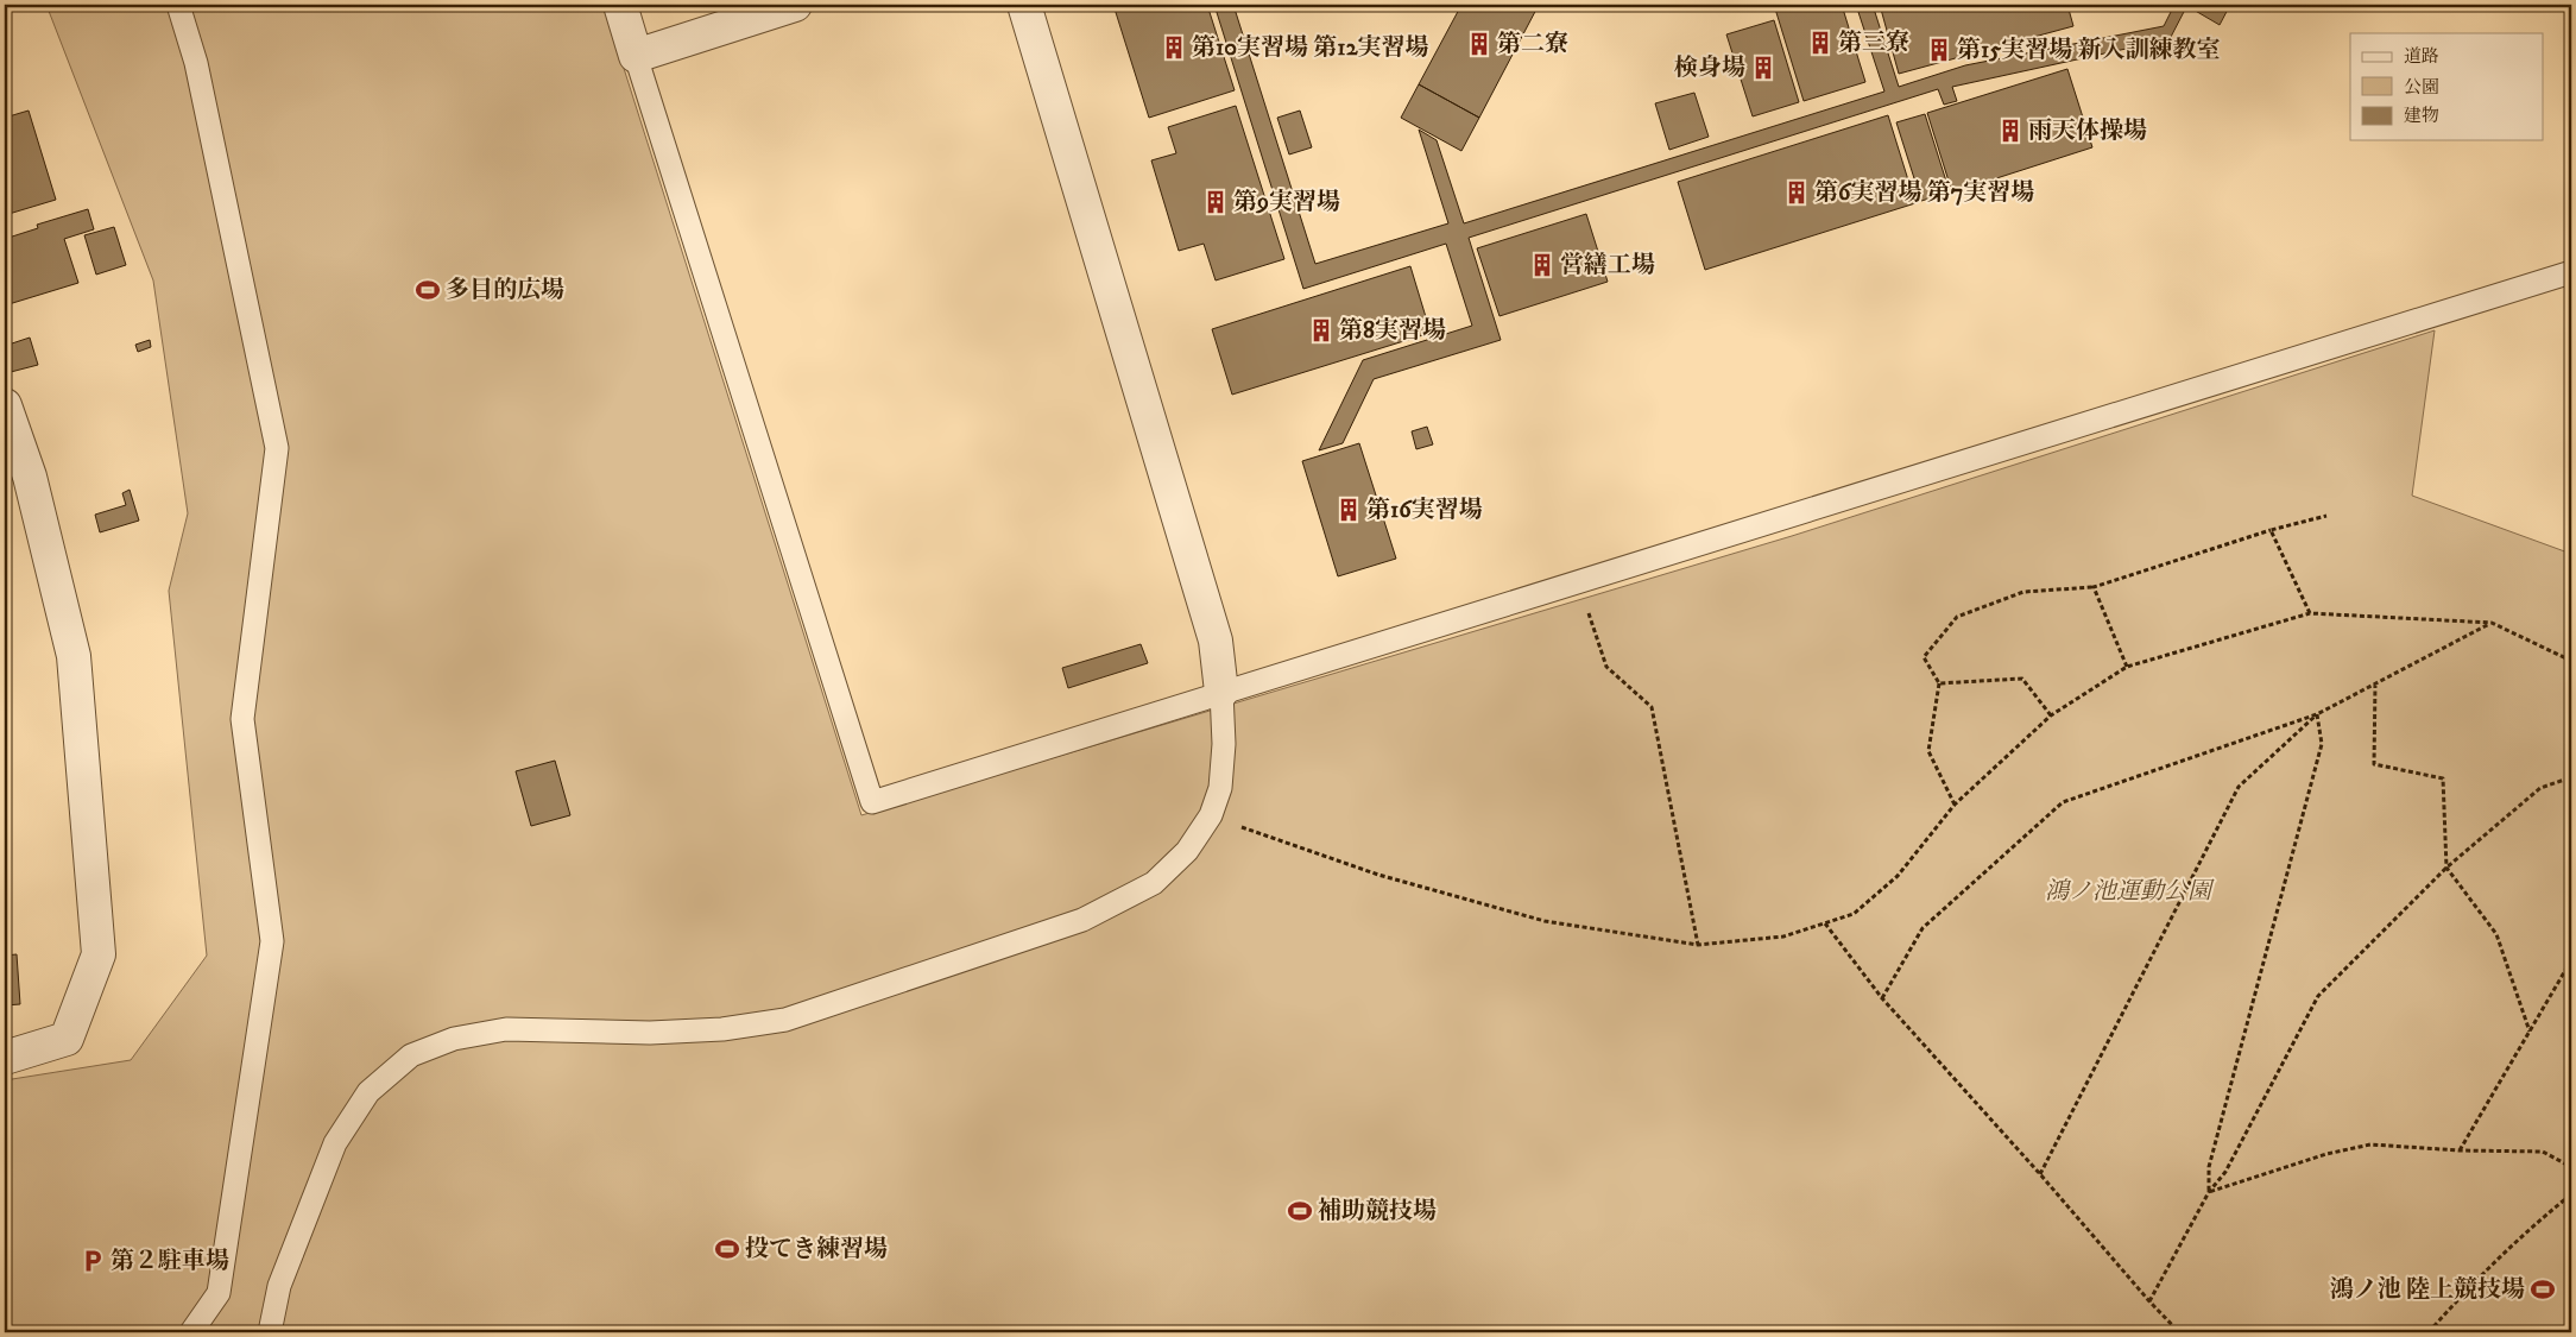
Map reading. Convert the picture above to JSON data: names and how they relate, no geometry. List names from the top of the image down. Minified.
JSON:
{"parks":["鴻ノ池運動公園"],"places":{"building":["第三寮","第二寮","第10実習場 第12実習場","第15実習場 新入訓練教室","検身場","雨天体操場","第6実習場 第7実習場","第9実習場","営繕工場","第8実習場","第16実習場"],"sports":["多目的広場","補助競技場","投てき練習場","鴻ノ池 陸上競技場"],"parking":["第２駐車場"]},"legend":["道路","公園","建物"]}
